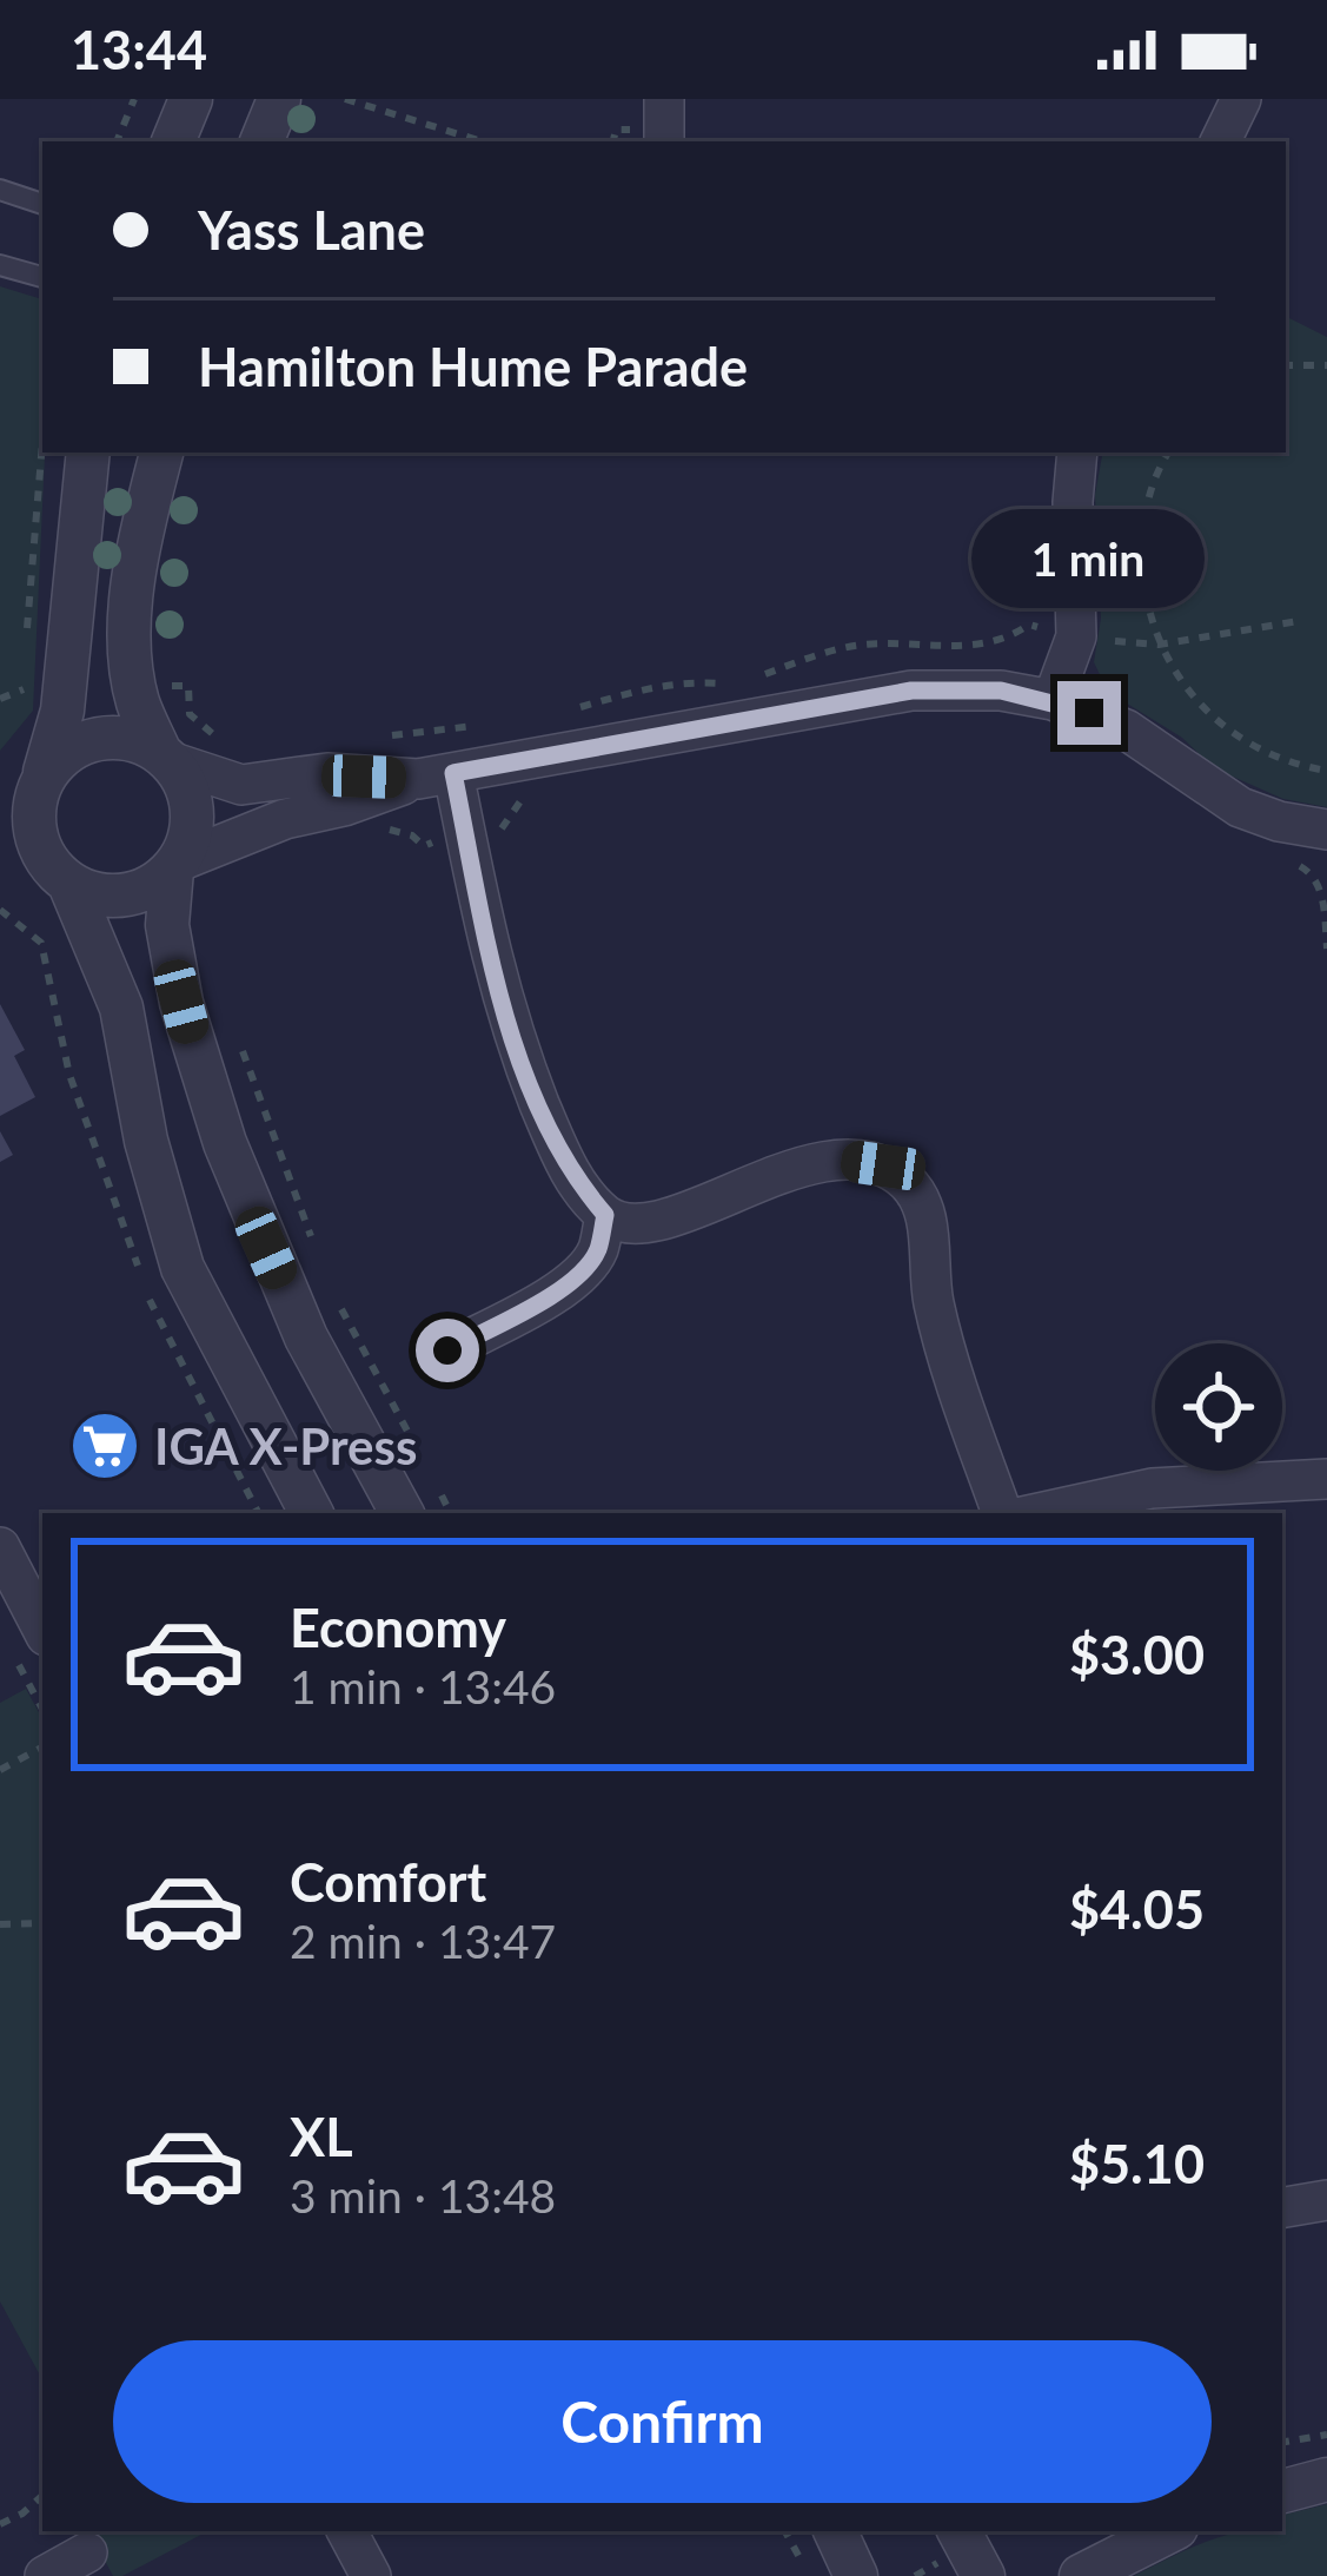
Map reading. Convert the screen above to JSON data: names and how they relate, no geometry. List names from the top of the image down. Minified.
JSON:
{"places":{"supermarket":["IGA X-Press"]},"page":{"status":"13:44","banner":["Yass Lane","Hamilton Hume Parade"],"bubble":"1 min","list":[{"name":"Economy","note":"1 min · 13:46","value":"$3.00"},{"name":"Comfort","note":"2 min · 13:47","value":"$4.05"},{"name":"XL","note":"3 min · 13:48","value":"$5.10"}],"buttons":"Confirm"}}
